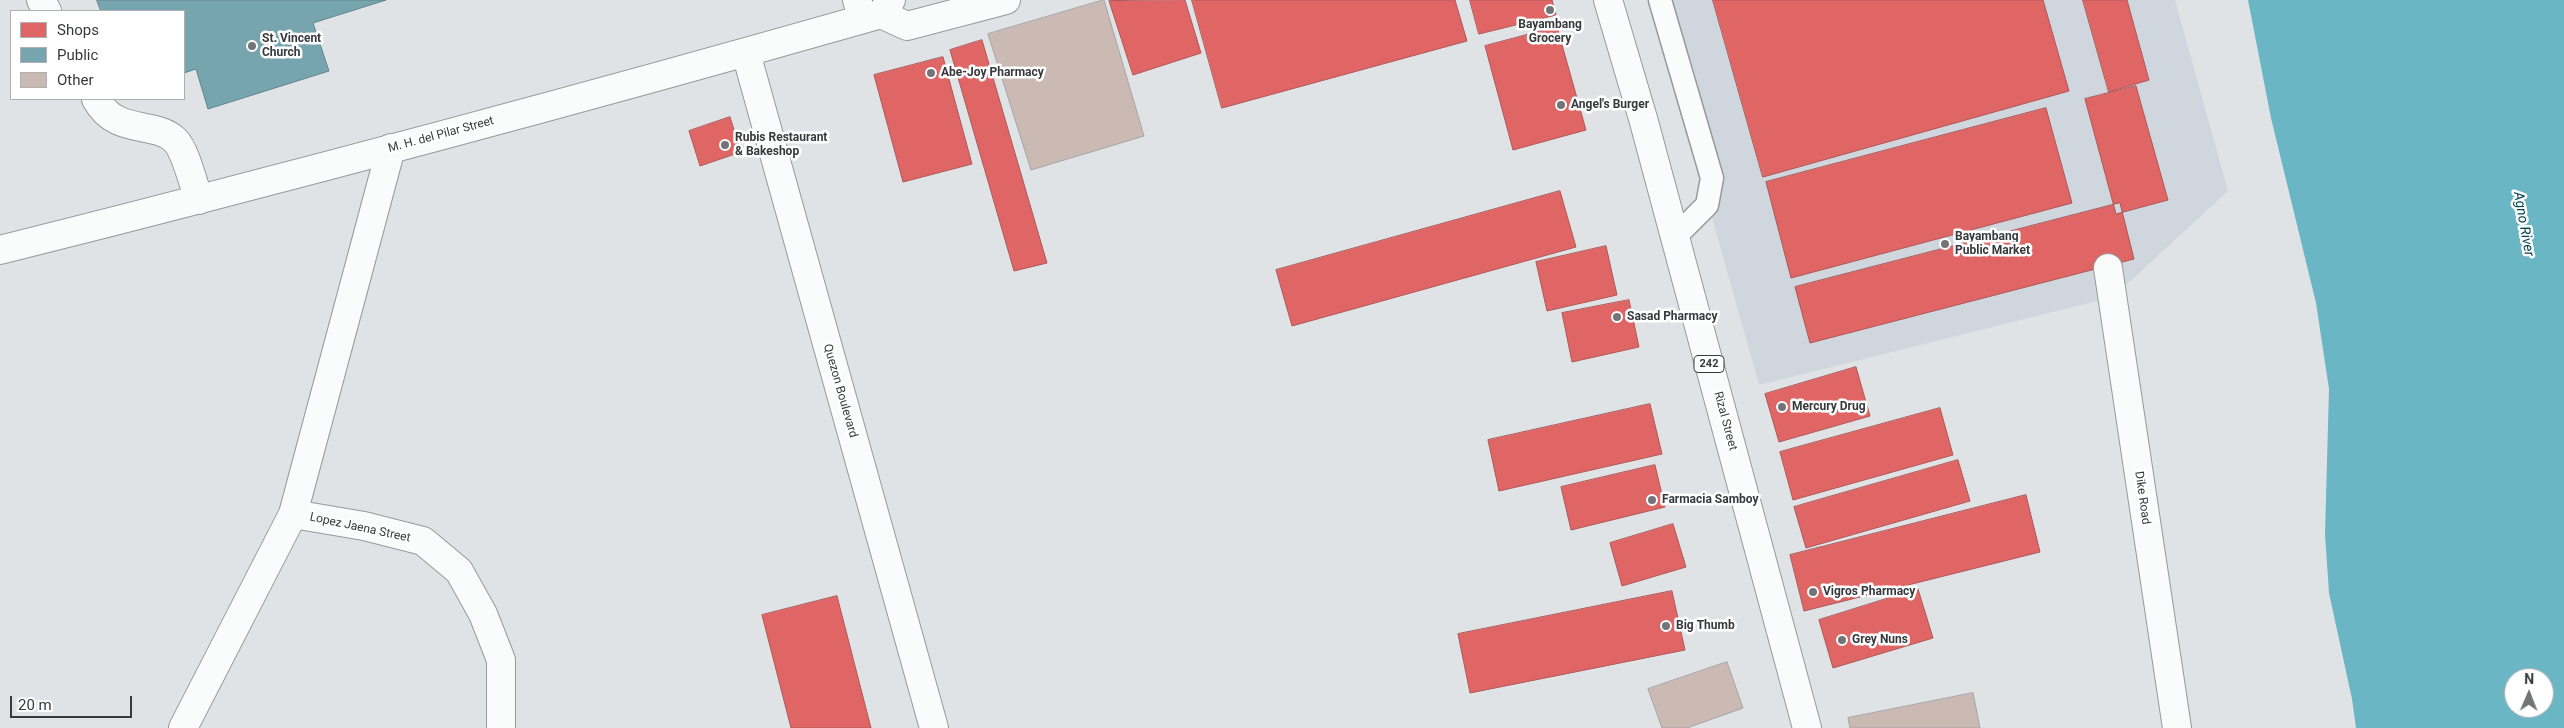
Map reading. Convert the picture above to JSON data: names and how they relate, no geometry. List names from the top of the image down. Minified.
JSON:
{"streets":{"street":["M. H. del Pilar Street","242","Quezon Boulevard","Rizal Street","Dike Road","Lopez Jaena Street"]},"crossings":[["M. H. del Pilar Street","Quezon Boulevard"]],"water":["Agno River"],"places":["Bayambang Grocery","St. Vincent Church","Abe-Joy Pharmacy","Angel's Burger","Rubis Restaurant & Bakeshop","Bayambang Public Market","Sasad Pharmacy","Mercury Drug","Farmacia Samboy","Vigros Pharmacy","Big Thumb","Grey Nuns"],"legend":["Shops","Public","Other"],"scale_bar":"20 m","north":"top"}
